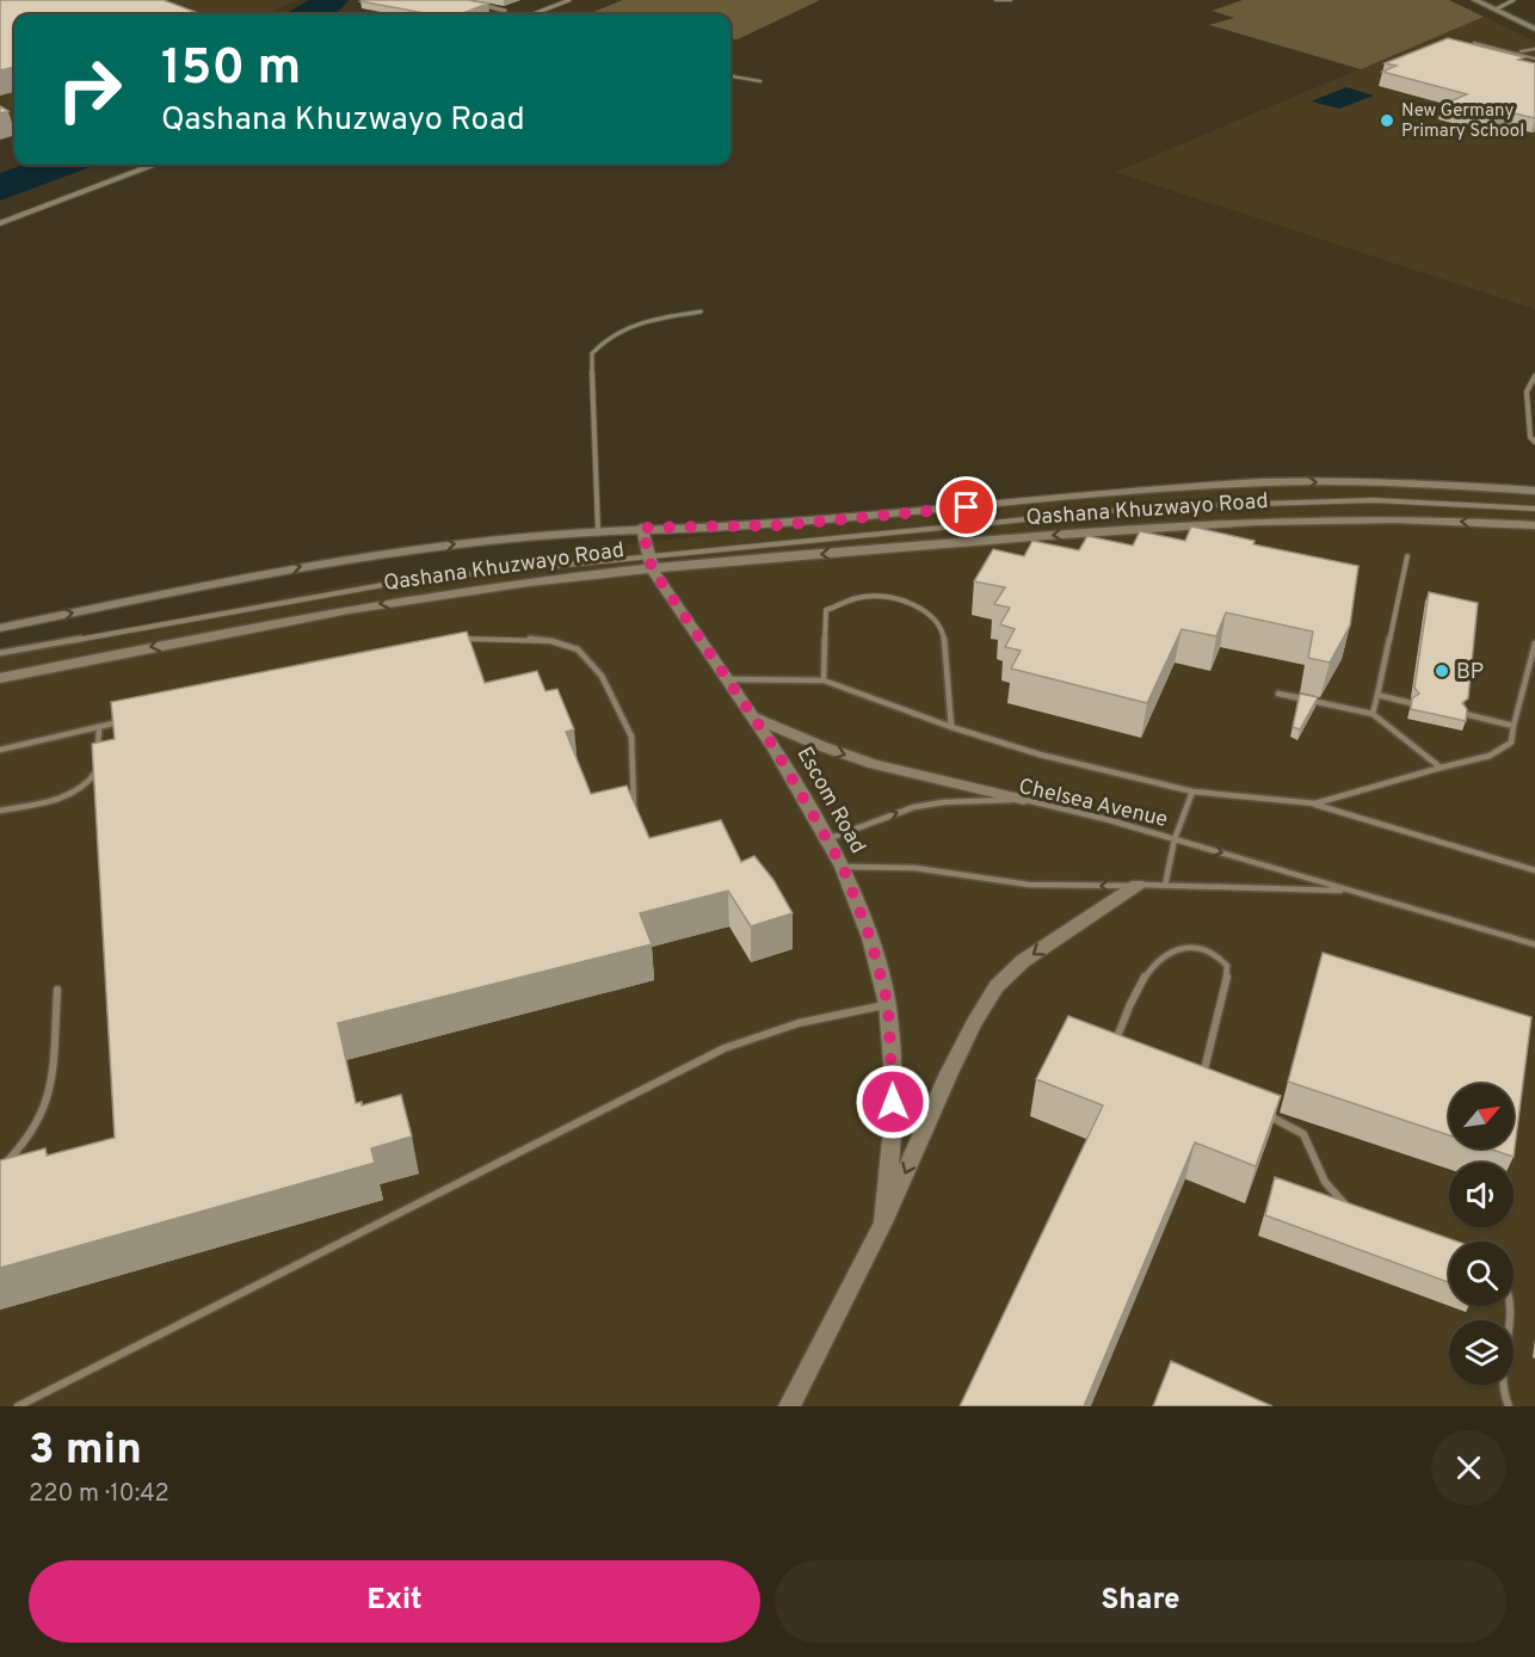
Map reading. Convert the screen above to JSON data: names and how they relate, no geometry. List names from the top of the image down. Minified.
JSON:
{"streets":{"main road":["Qashana Khuzwayo Road","Escom Road"],"lane":["Chelsea Avenue"]},"crossings":[["Qashana Khuzwayo Road","Escom Road"],["Escom Road","Chelsea Avenue"]],"places":["New Germany Primary School","BP"],"north":"top right","page":{"turn":["150 m","Qashana Khuzwayo Road"],"heading":["3 min","220 m · 10:42"],"buttons":["Exit","Share"]}}
